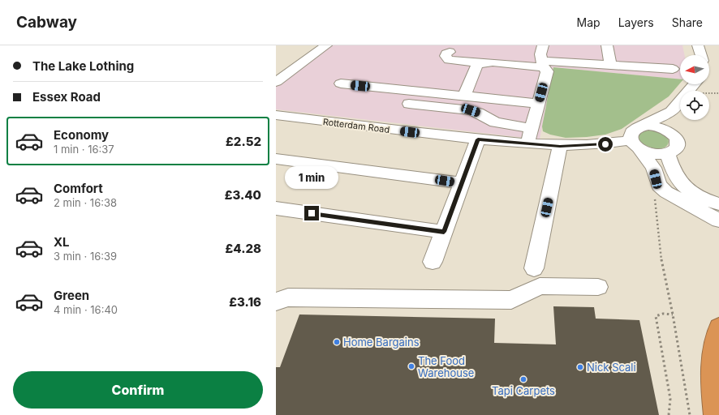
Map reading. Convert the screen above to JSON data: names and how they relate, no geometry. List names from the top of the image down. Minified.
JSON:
{"streets":{"street":["Rotterdam Road"]},"places":["Home Bargains","The Food Warehouse","Nick Scali","Tapi Carpets"],"north":"left","page":{"header":"Cabway","nav":["Map","Layers","Share"],"banner":["The Lake Lothing","Essex Road"],"list":[{"name":"Economy","note":"1 min · 16:37","value":"£2.52"},{"name":"Comfort","note":"2 min · 16:38","value":"£3.40"},{"name":"XL","note":"3 min · 16:39","value":"£4.28"},{"name":"Green","note":"4 min · 16:40","value":"£3.16"}],"bubble":"1 min","buttons":"Confirm"}}
